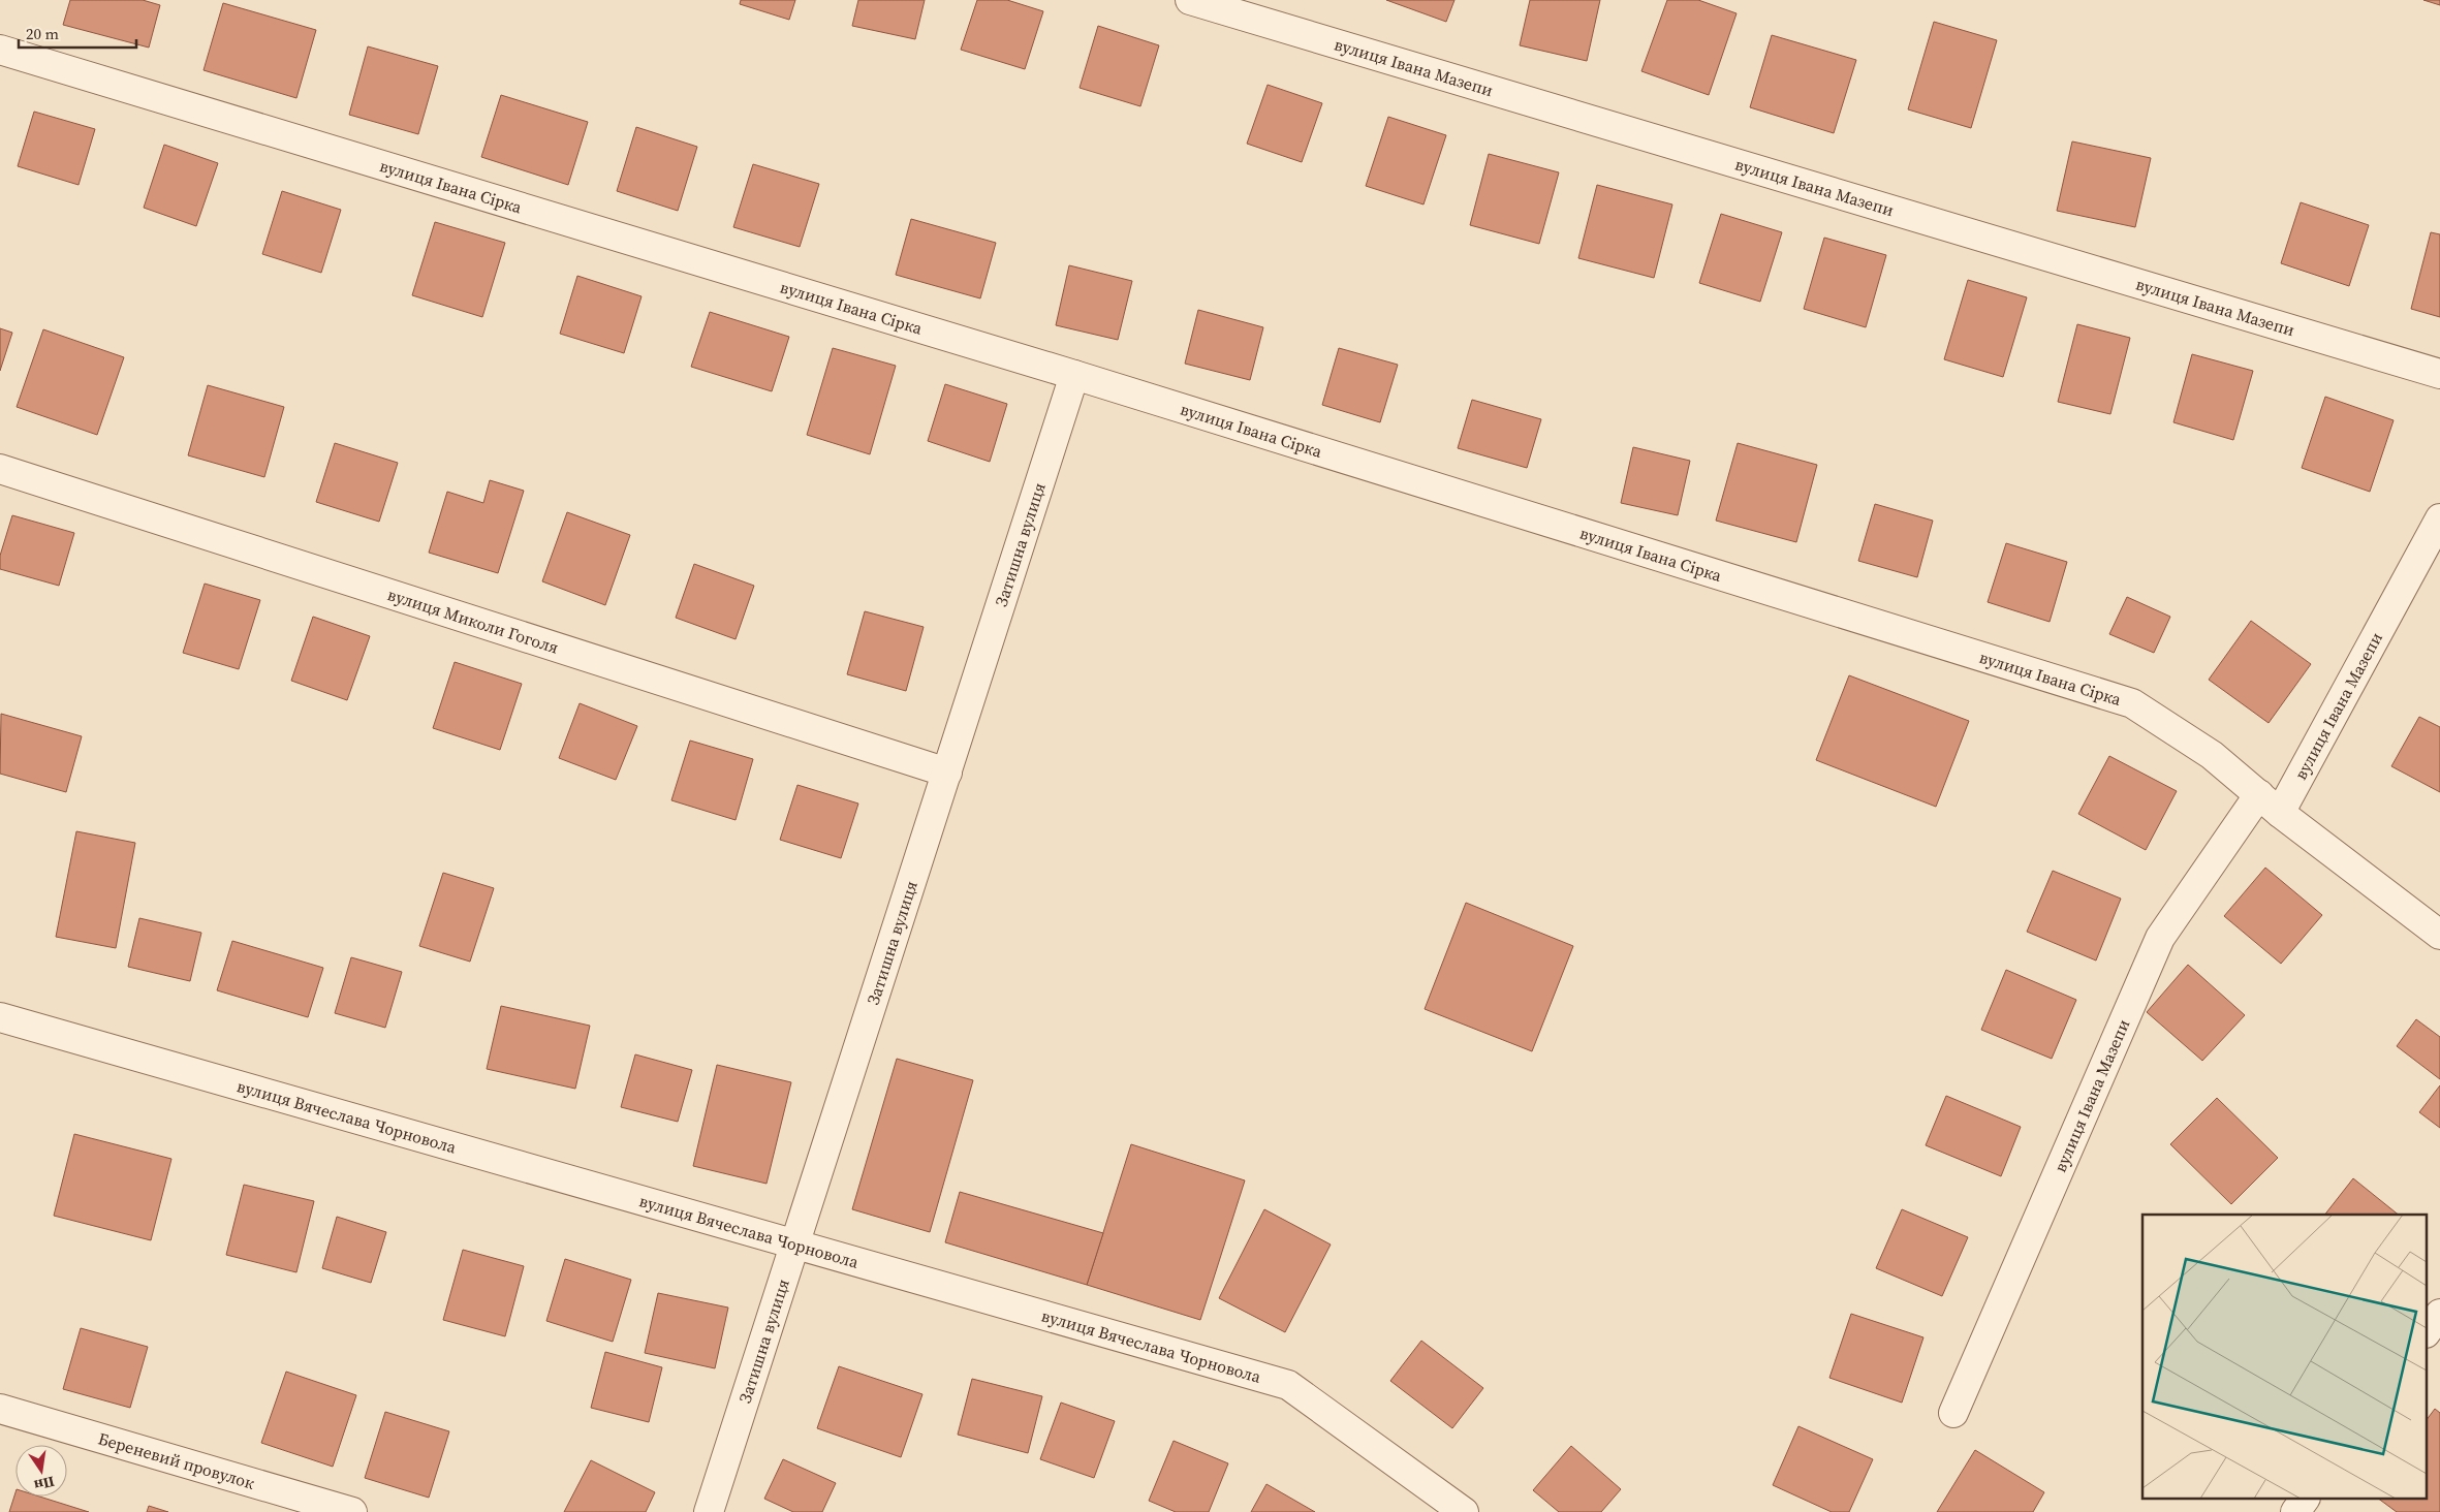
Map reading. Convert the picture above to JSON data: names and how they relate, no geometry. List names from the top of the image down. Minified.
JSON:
{"streets":{"street":["вулиця Івана Мазепи","вулиця Івана Сірка","Затишна вулиця","вулиця Миколи Гоголя","вулиця Вячеслава Чорновола","Береневий провулок"]},"crossings":[["вулиця Івана Мазепи","вулиця Івана Сірка"],["вулиця Івана Сірка","Затишна вулиця"],["Затишна вулиця","вулиця Миколи Гоголя"],["Затишна вулиця","вулиця Вячеслава Чорновола"]],"scale_bar":"20 m","north":"bottom"}
